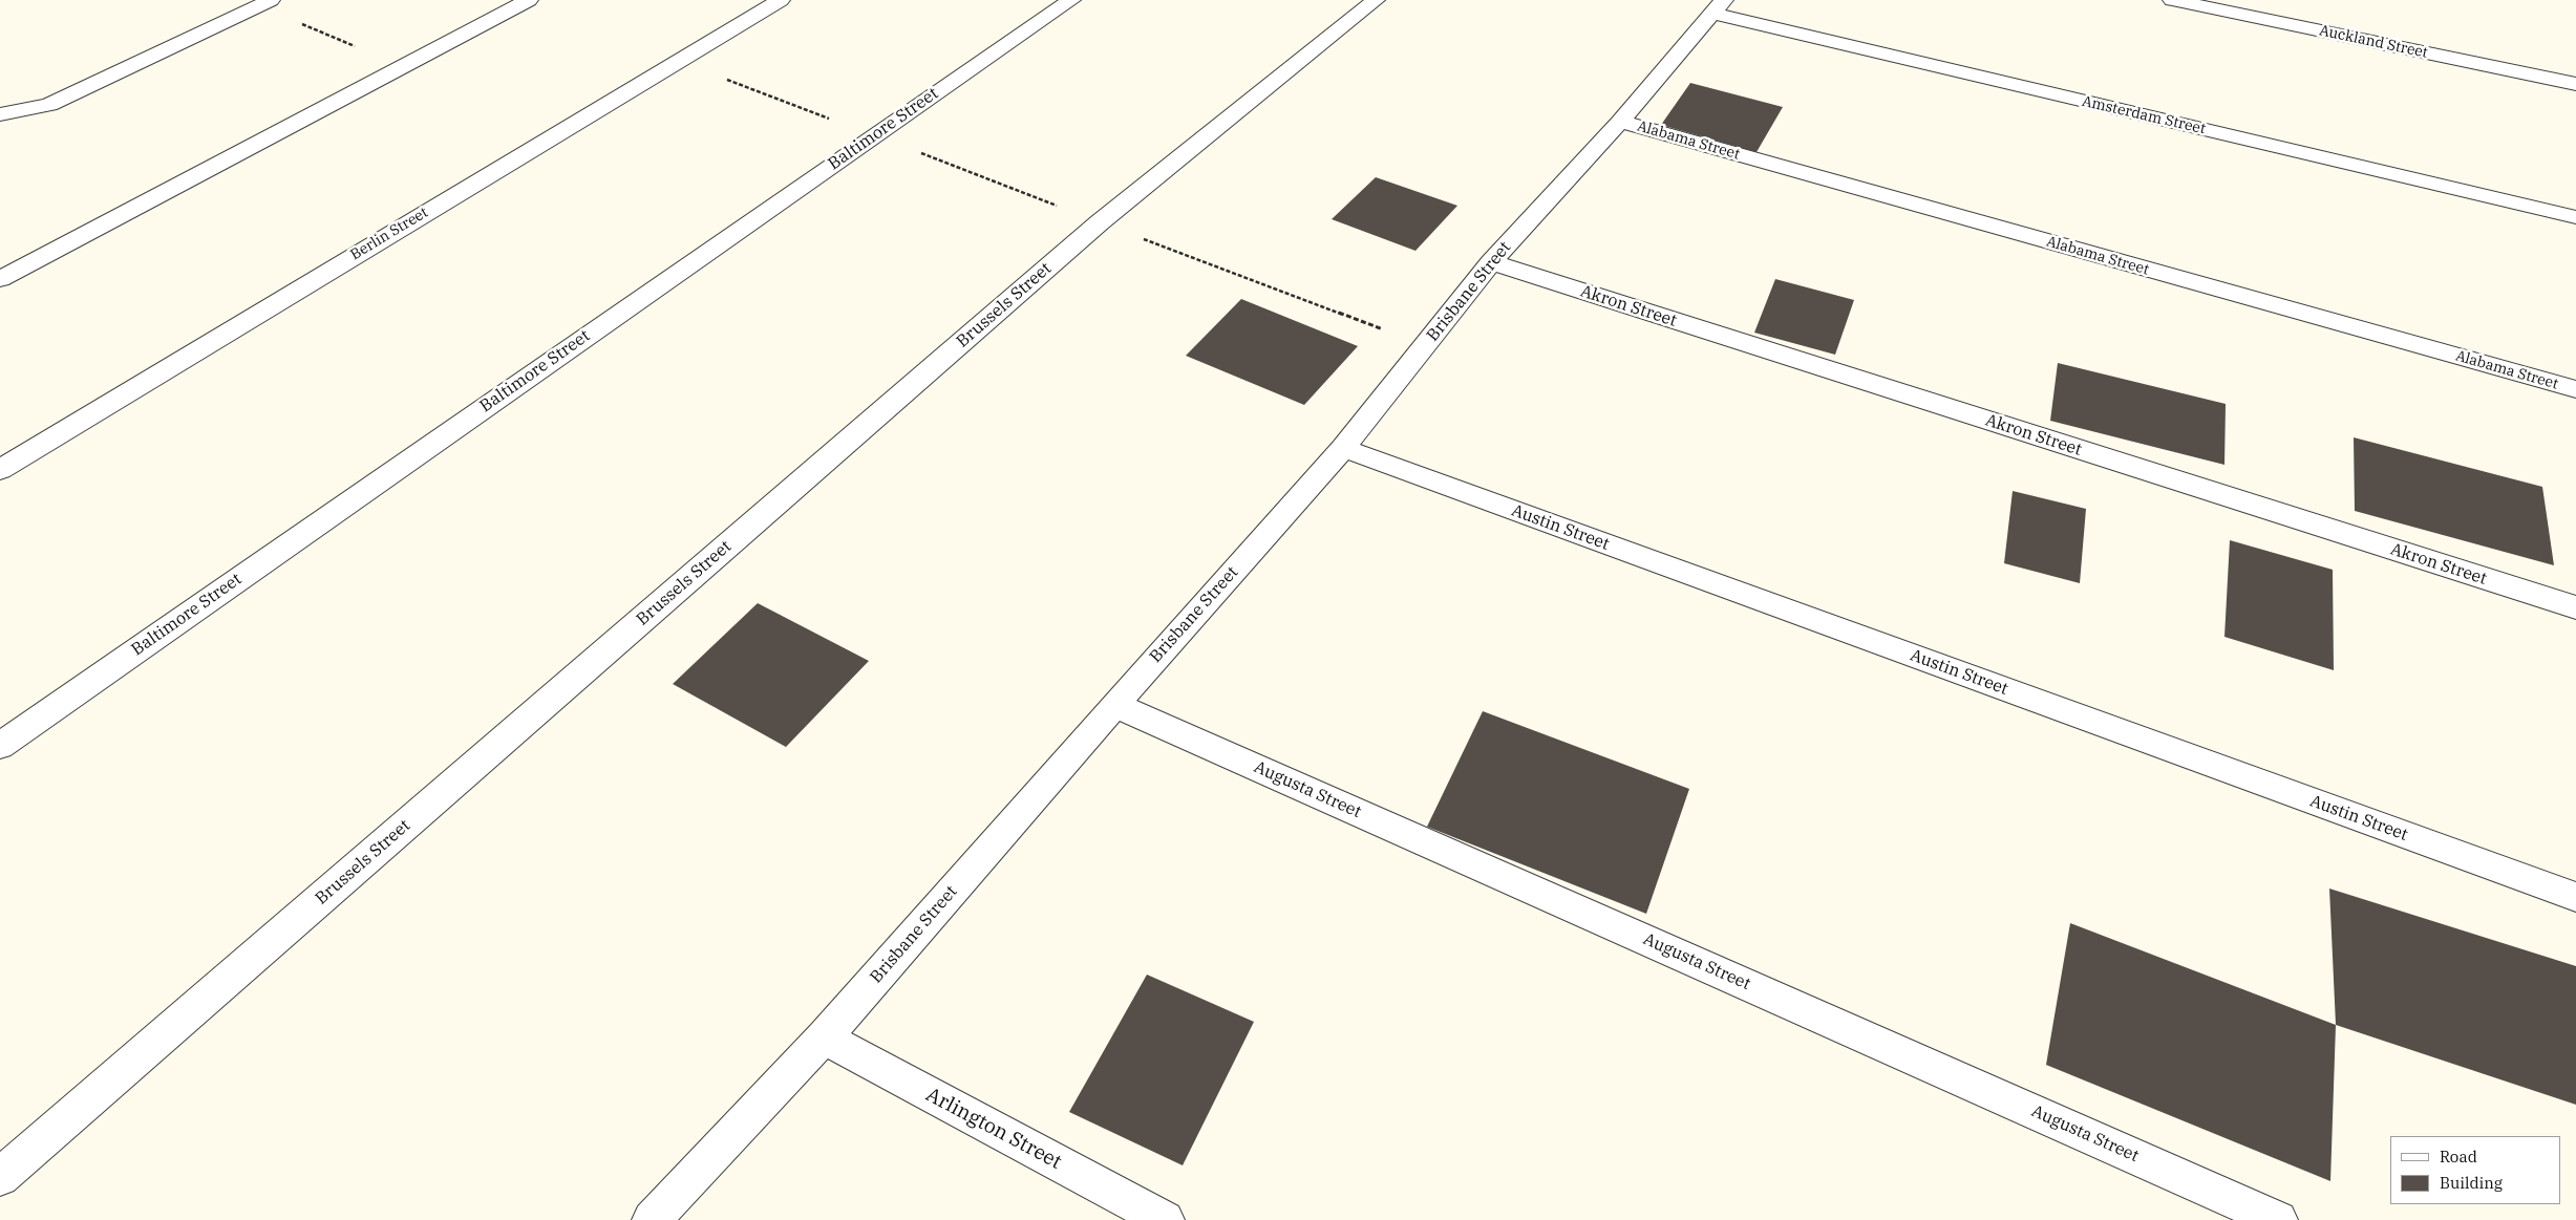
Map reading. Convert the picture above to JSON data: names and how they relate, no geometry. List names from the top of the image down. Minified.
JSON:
{"streets":{"street":["Auckland Street","Amsterdam Street","Baltimore Street","Alabama Street","Berlin Street","Brisbane Street","Brussels Street","Akron Street","Austin Street","Augusta Street","Arlington Street"]},"crossings":[["Amsterdam Street","Brisbane Street"],["Alabama Street","Brisbane Street"],["Brisbane Street","Akron Street"],["Brisbane Street","Austin Street"],["Brisbane Street","Augusta Street"],["Brisbane Street","Arlington Street"]],"legend":["Road","Building"]}
